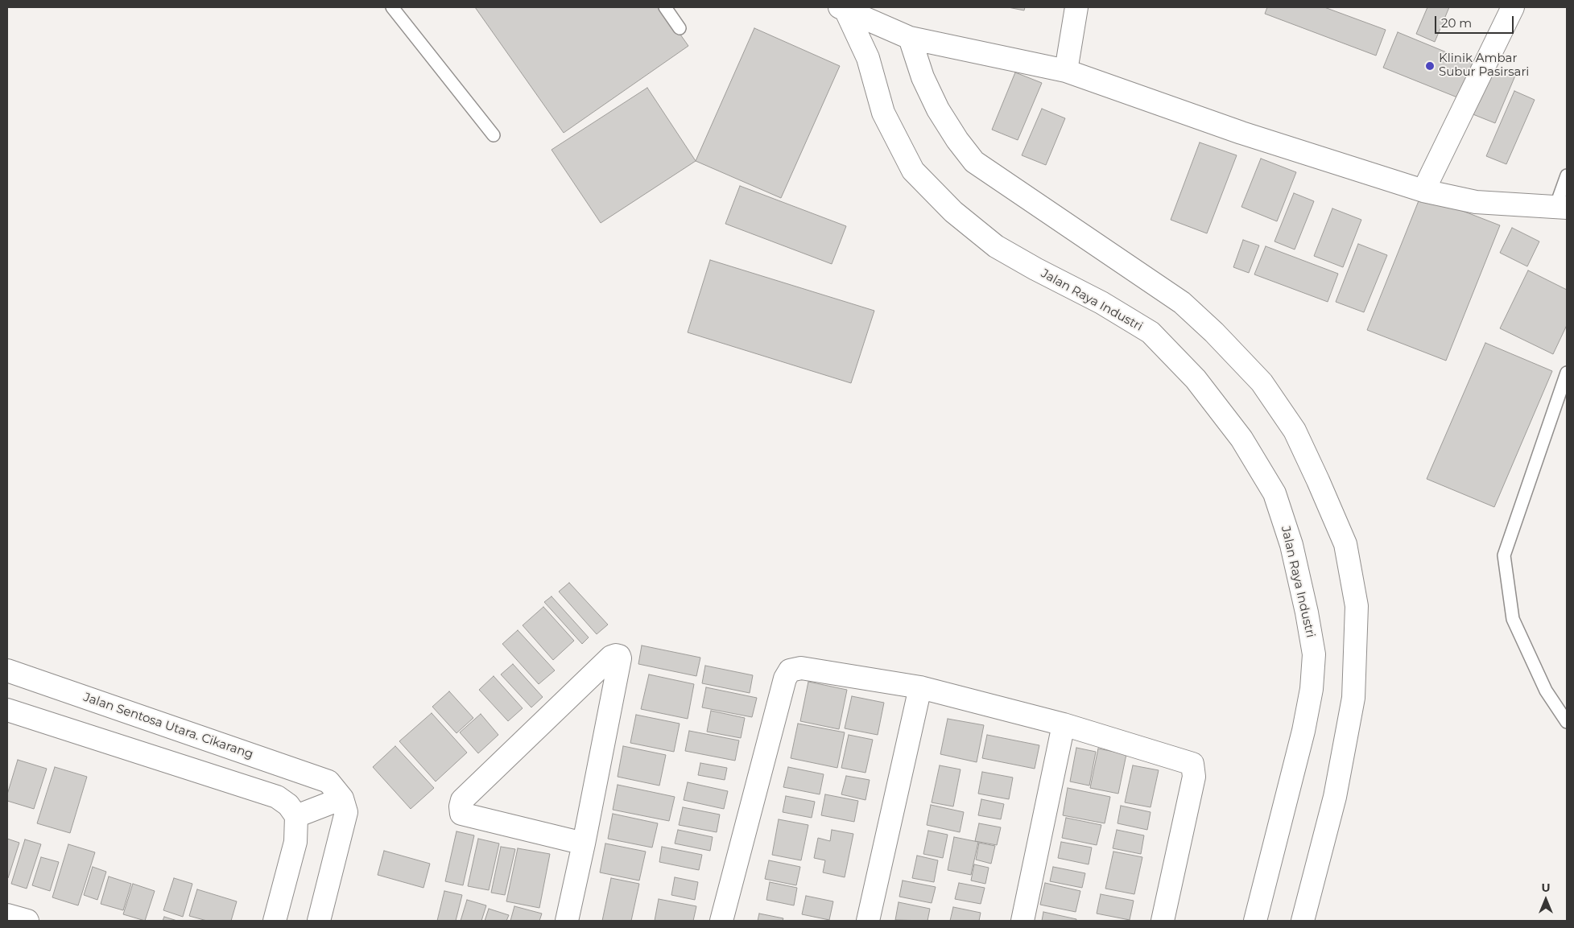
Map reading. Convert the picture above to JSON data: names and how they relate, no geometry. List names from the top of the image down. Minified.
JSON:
{"streets":{"street":["Jalan Raya Industri","Jalan Sentosa Utara. Cikarang"]},"places":["Klinik Ambar Subur Pasirsari"],"scale_bar":"20 m","north":"top"}
